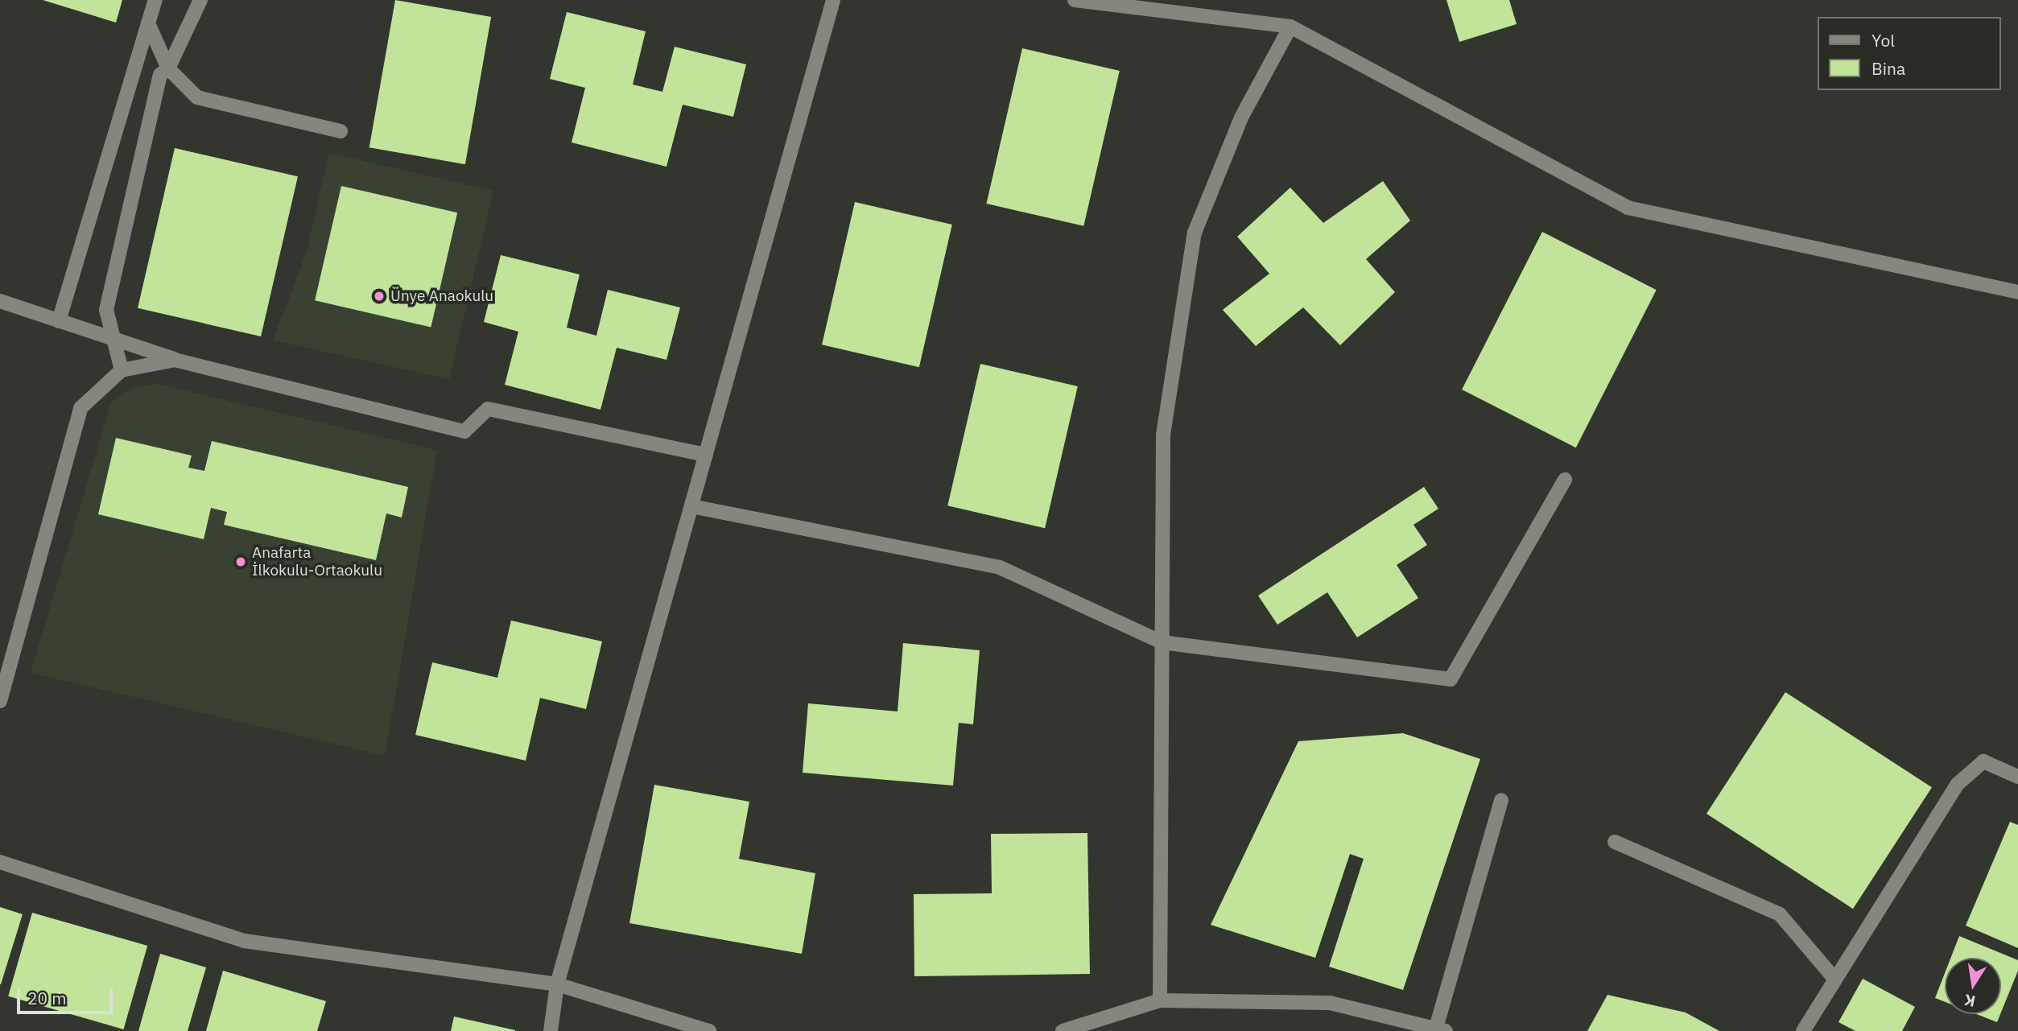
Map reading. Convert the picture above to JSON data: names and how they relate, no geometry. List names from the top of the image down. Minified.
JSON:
{"places":["Ünye Anaokulu","Anafarta İlkokulu-Ortaokulu"],"legend":["Yol","Bina"],"scale_bar":"20 m","north":"bottom"}
